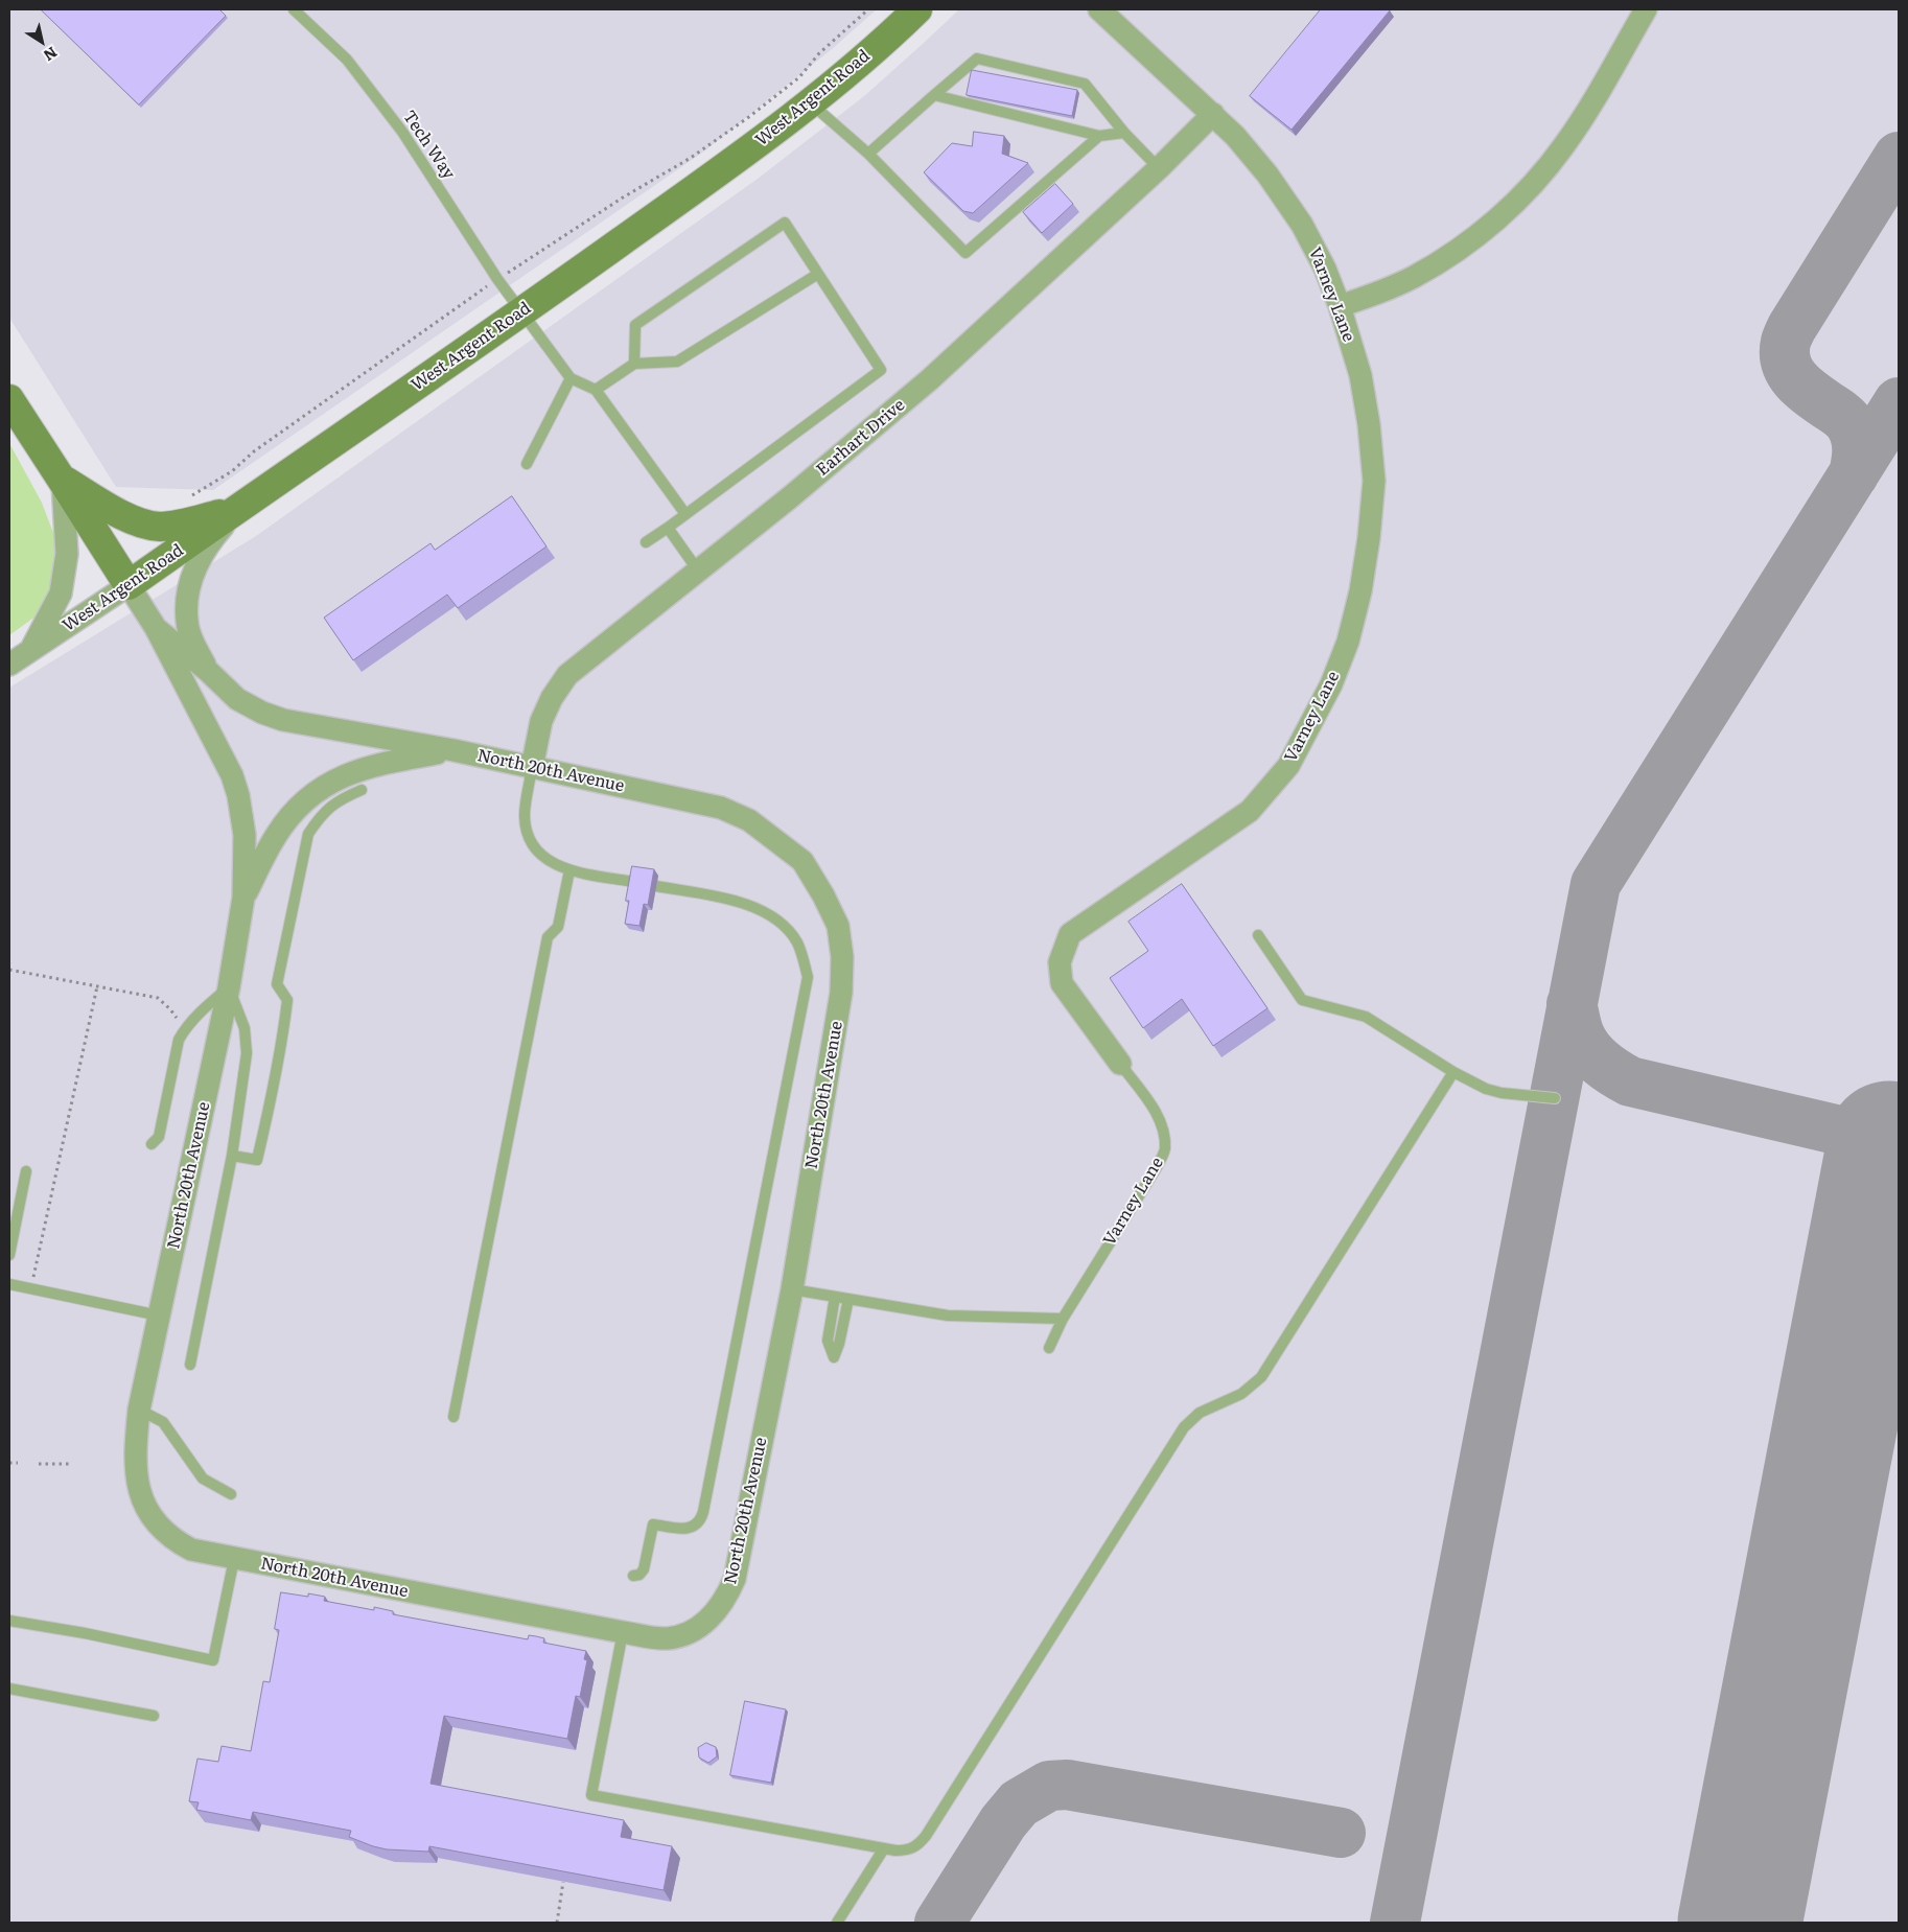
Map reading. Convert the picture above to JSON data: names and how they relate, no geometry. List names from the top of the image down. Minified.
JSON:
{"streets":{"main road":["West Argent Road"],"street":["Varney Lane","Earhart Drive","North 20th Avenue"],"lane":["Tech Way"]},"crossings":[["West Argent Road","Tech Way"],["West Argent Road","North 20th Avenue"],["Varney Lane","Earhart Drive"],["Earhart Drive","North 20th Avenue"]],"north":"bottom right"}
